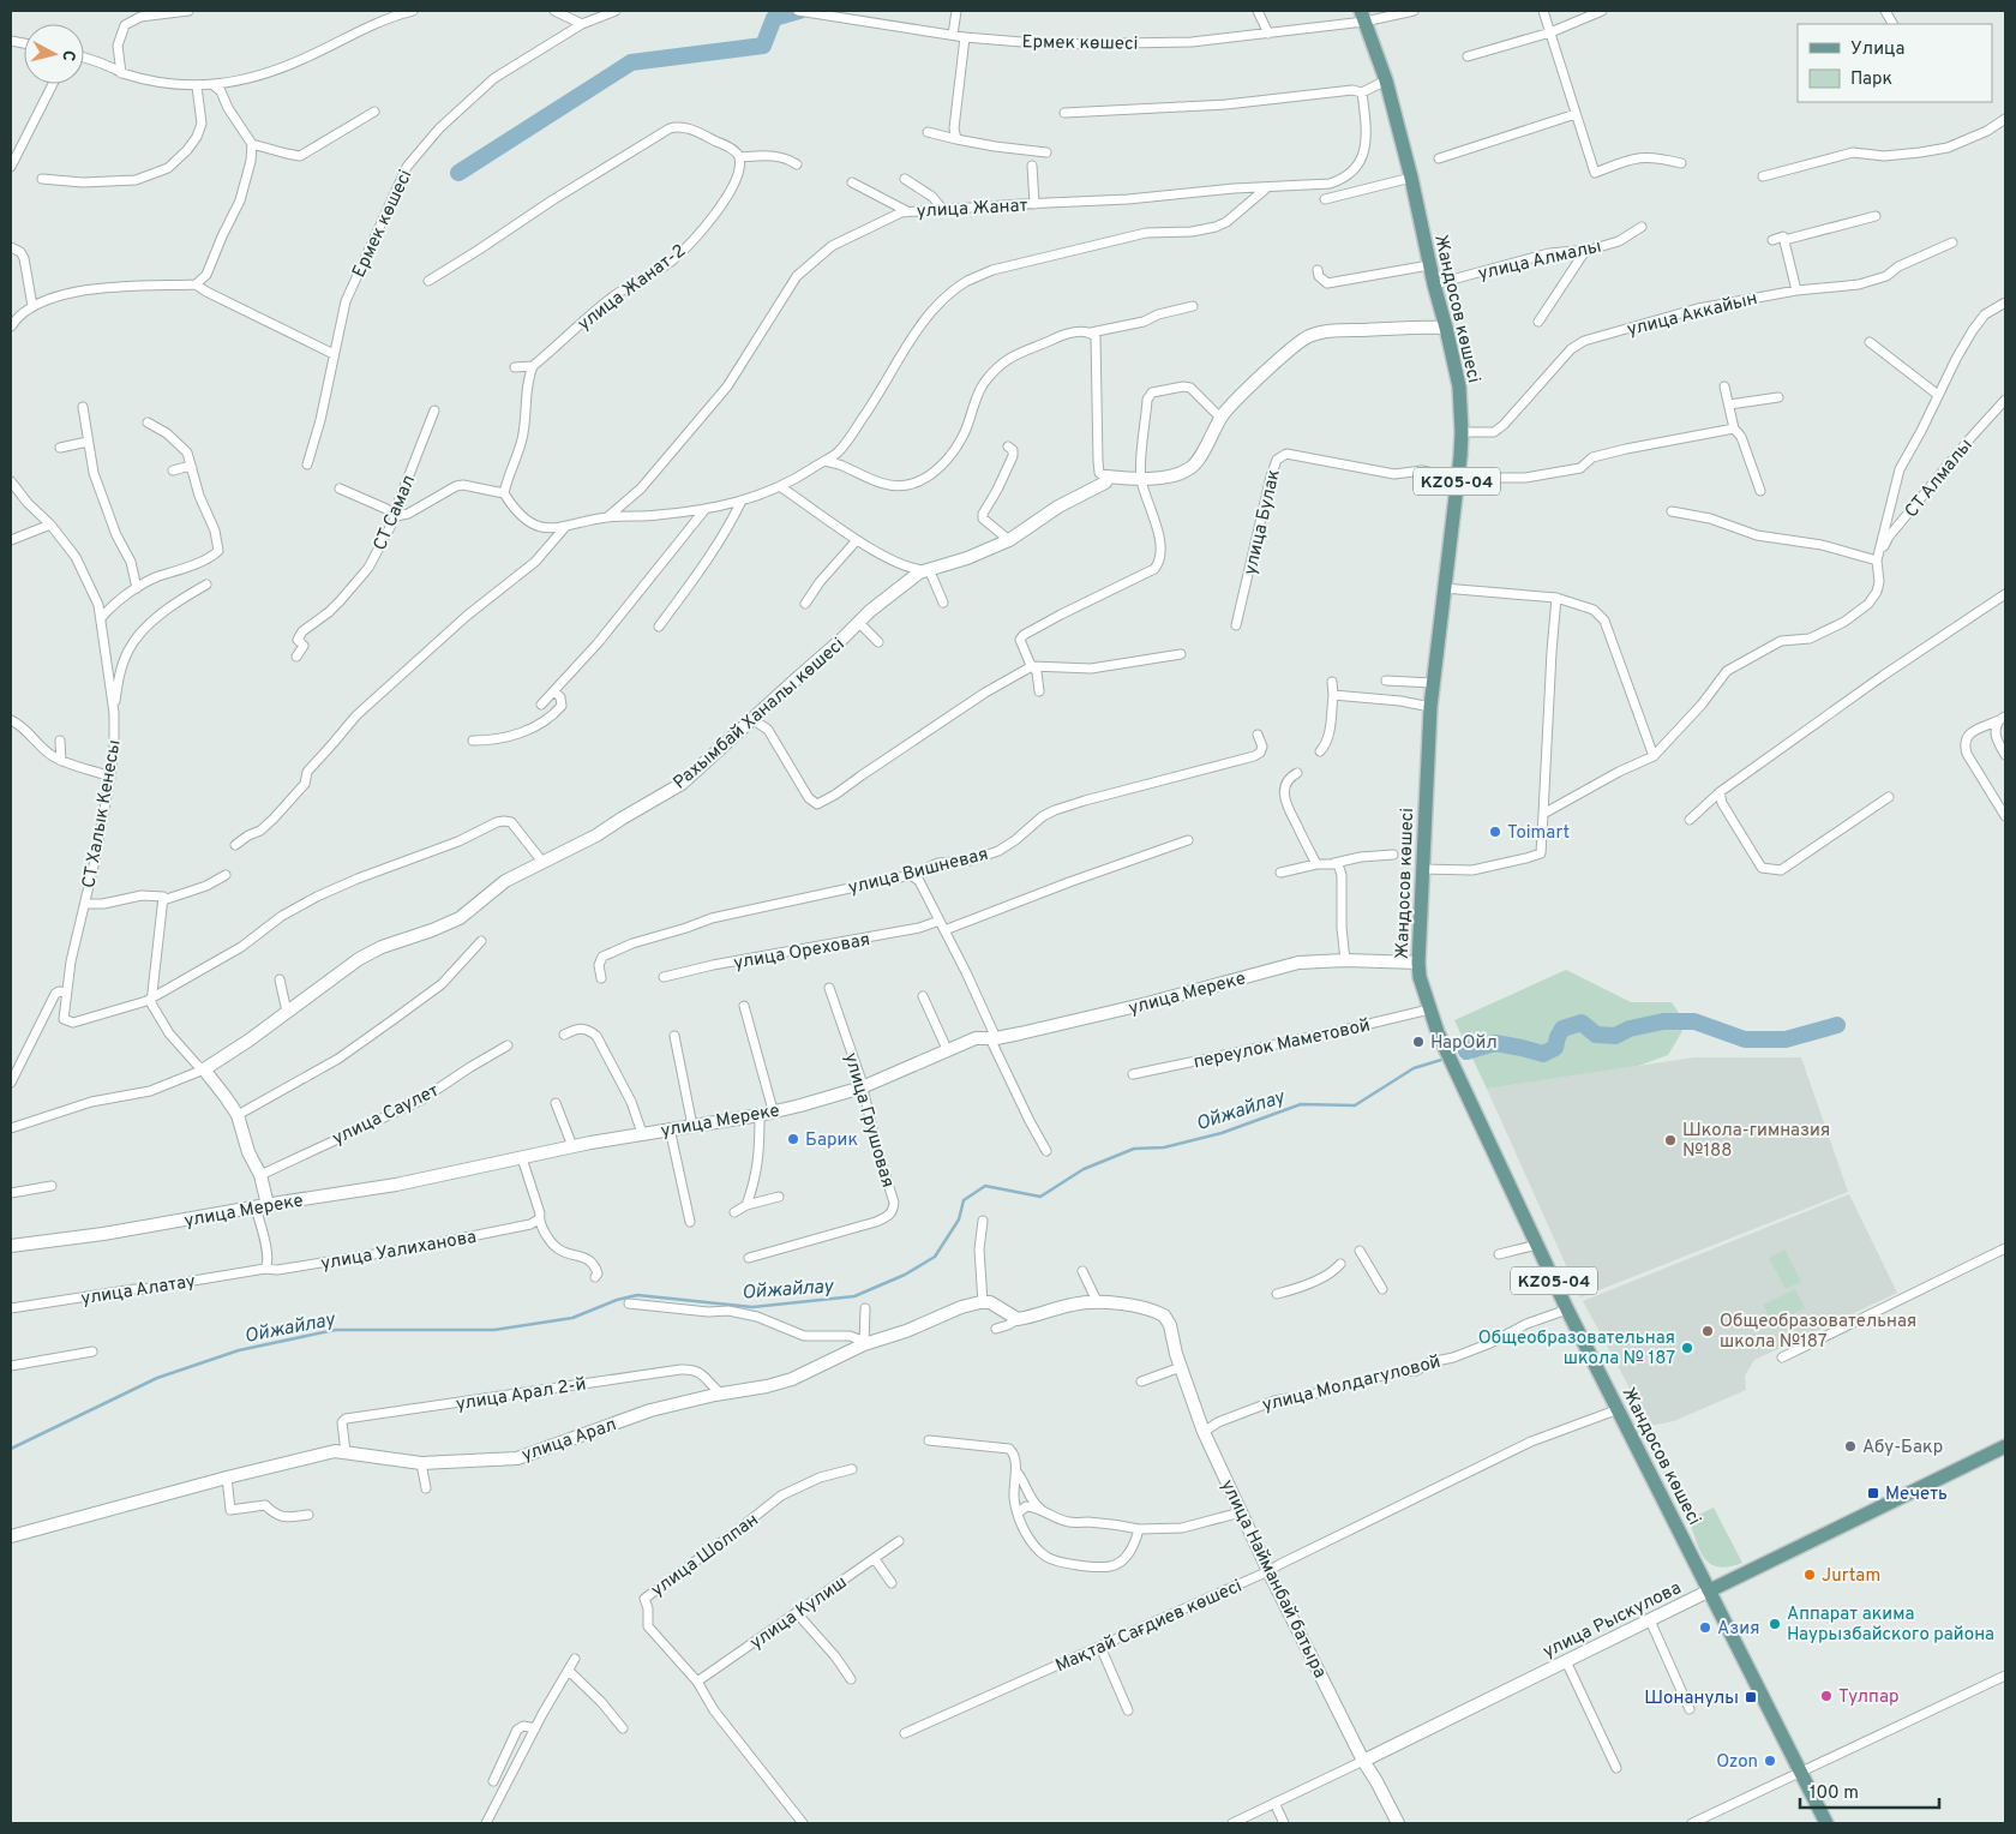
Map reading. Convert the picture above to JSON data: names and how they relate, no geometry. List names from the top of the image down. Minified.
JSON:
{"streets":{"main road":["Жандосов көшесі","KZ05-04","улица Рыскулова"],"street":["Ермек көшесі","улица Жанат","улица Алмалы","улица Жанат-2","улица Аккайын","СТ Алмалы","СТ Самал","улица Булак","Рахымбай Ханалы көшесі","СТ Халык Кенесы","улица Вишневая","улица Ореховая","улица Мереке","переулок Маметовой","улица Саулет","улица Грушовая","улица Уалиханова","улица Алатау","улица Молдагуловой","улица Арал 2-й","улица Арал","улица Шолпан","улица Найманбай батыра","улица Кулиш","Мақтай Сағдиев көшесі"]},"crossings":[["Ермек көшесі","Жандосов көшесі"],["улица Алмалы","Жандосов көшесі"],["Жандосов көшесі","улица Аккайын"],["Жандосов көшесі","улица Булак"],["Жандосов көшесі","улица Мереке"],["Жандосов көшесі","переулок Маметовой"],["Жандосов көшесі","улица Молдагуловой"],["Жандосов көшесі","улица Рыскулова"],["Жандосов көшесі","Мақтай Сағдиев көшесі"],["улица Мереке","улица Грушовая"],["улица Уалиханова","улица Алатау"],["улица Молдагуловой","улица Найманбай батыра"],["улица Арал 2-й","улица Арал"],["улица Шолпан","улица Кулиш"],["улица Найманбай батыра","улица Рыскулова"],["улица Найманбай батыра","Мақтай Сағдиев көшесі"]],"water":["Ойжайлау"],"places":{"other":["Toimart","НарОйл","Барик","Школа-гимназия №188","Общеобразовательная школа №187","Общеобразовательная школа № 187","Абу-Бакр","Jurtam","Аппарат акима Наурызбайского района","Азия","Тулпар","Ozon"],"transit":["Мечеть","Шонанулы"]},"legend":["Улица","Парк"],"scale_bar":"100 m","north":"right"}
